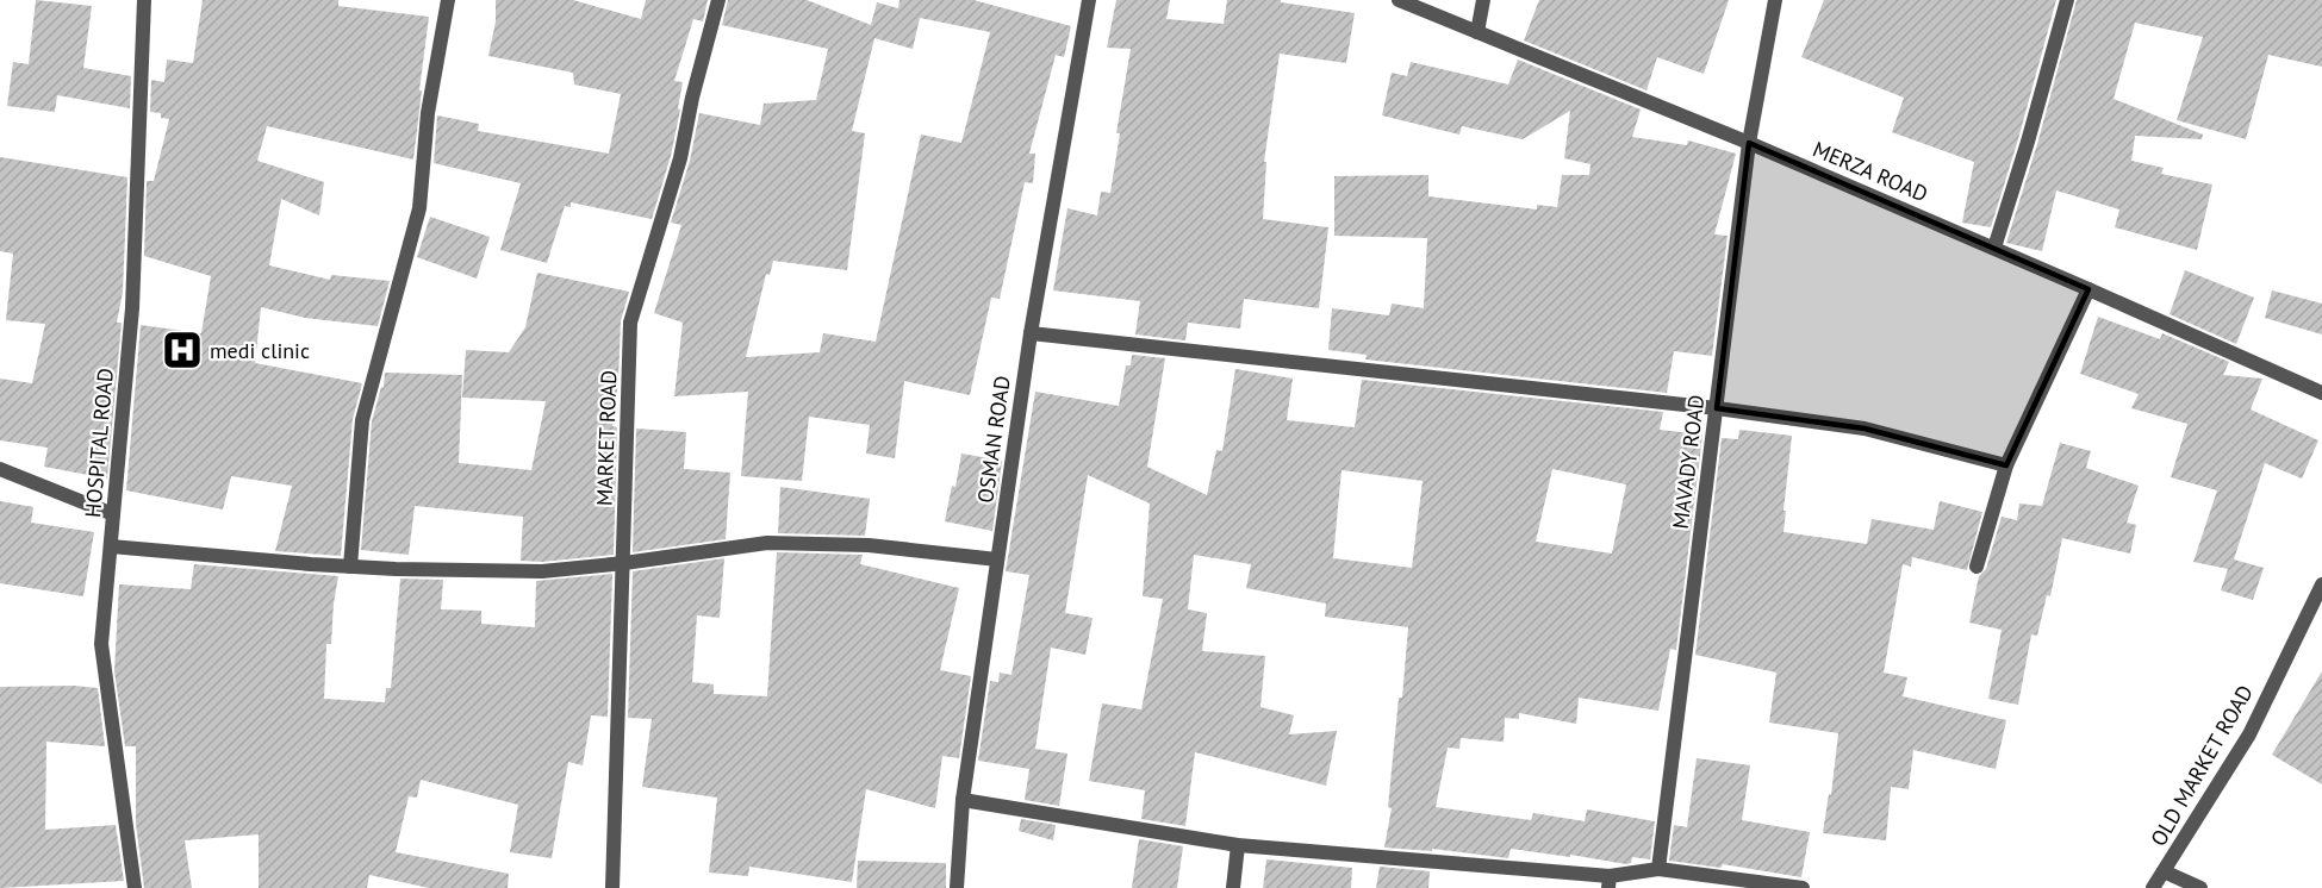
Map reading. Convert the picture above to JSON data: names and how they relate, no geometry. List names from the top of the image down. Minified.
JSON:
{"streets":{"street":["MERZA ROAD","MARKET ROAD","OSMAN ROAD","HOSPITAL ROAD","MAVADY ROAD","OLD MARKET ROAD"]},"crossings":[["MERZA ROAD","MAVADY ROAD"]],"places":{"hospital":["medi clinic"]}}
